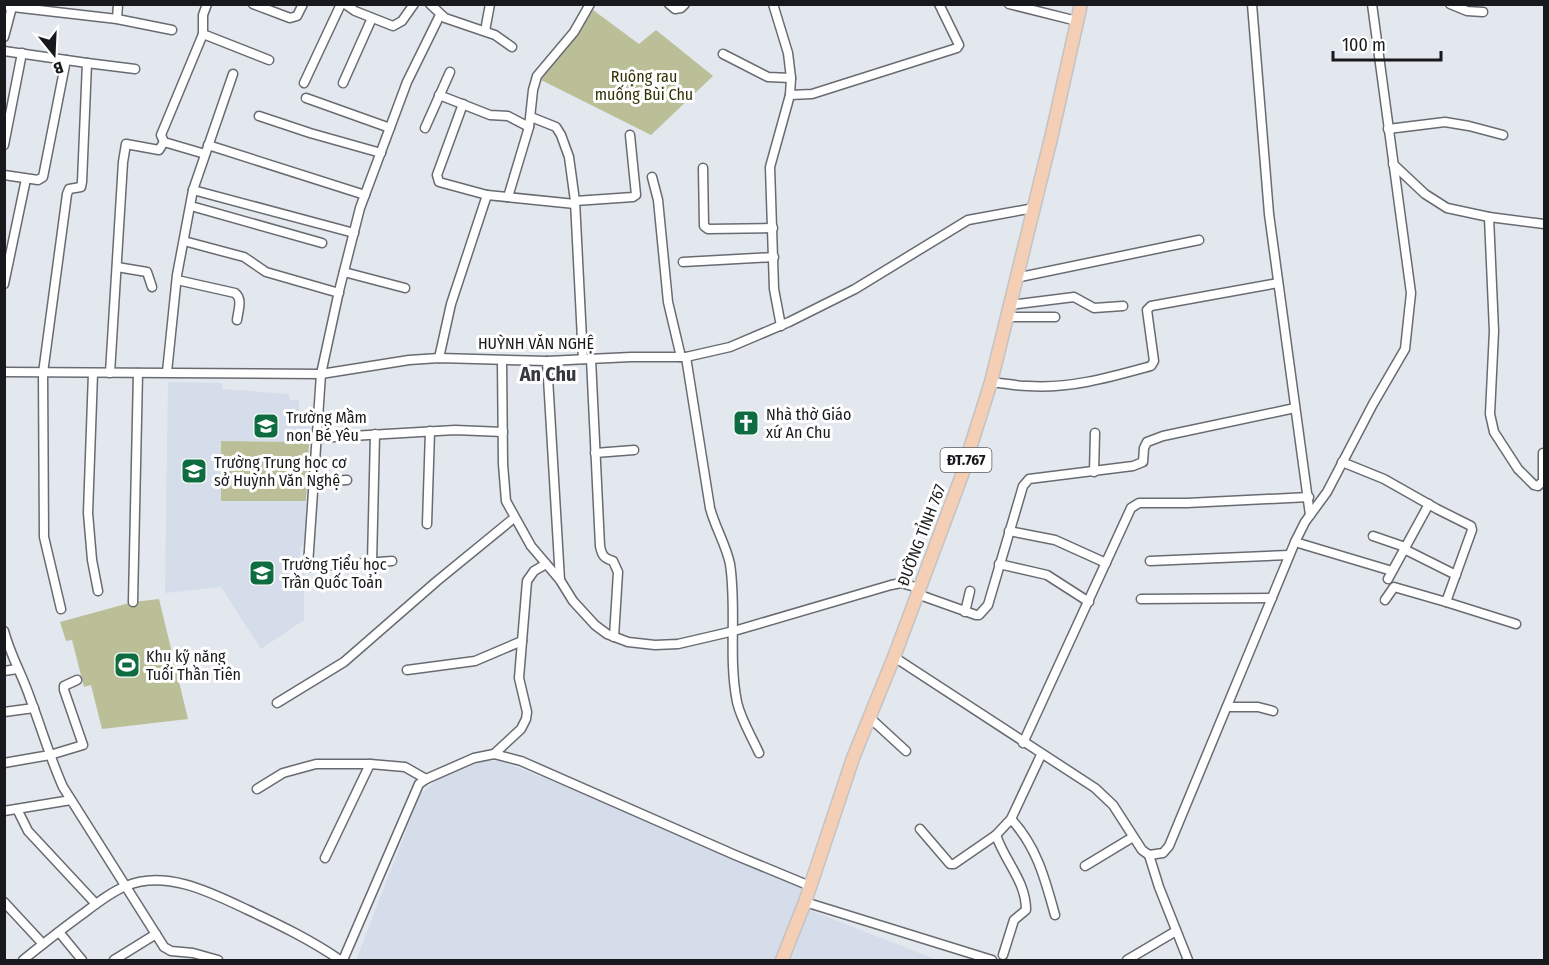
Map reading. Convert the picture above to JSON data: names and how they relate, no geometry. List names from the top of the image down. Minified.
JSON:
{"streets":{"main road":["ĐT.767","ĐƯỜNG TỈNH 767"],"street":["HUỲNH VĂN NGHỆ"]},"crossings":[["HUỲNH VĂN NGHỆ","ĐƯỜNG TỈNH 767"]],"districts":["An Chu"],"parks":["Ruộng rau muống Bùi Chu"],"places":{"church":["Nhà thờ Giáo xứ An Chu"],"school or university":["Trường Mầm non Bé Yêu","Trường Trung học cơ sở Huỳnh Văn Nghệ","Trường Tiểu học Trần Quốc Toản"],"sports":["Khu kỹ năng Tuổi Thần Tiên"]},"scale_bar":"100 m","north":"bottom"}
